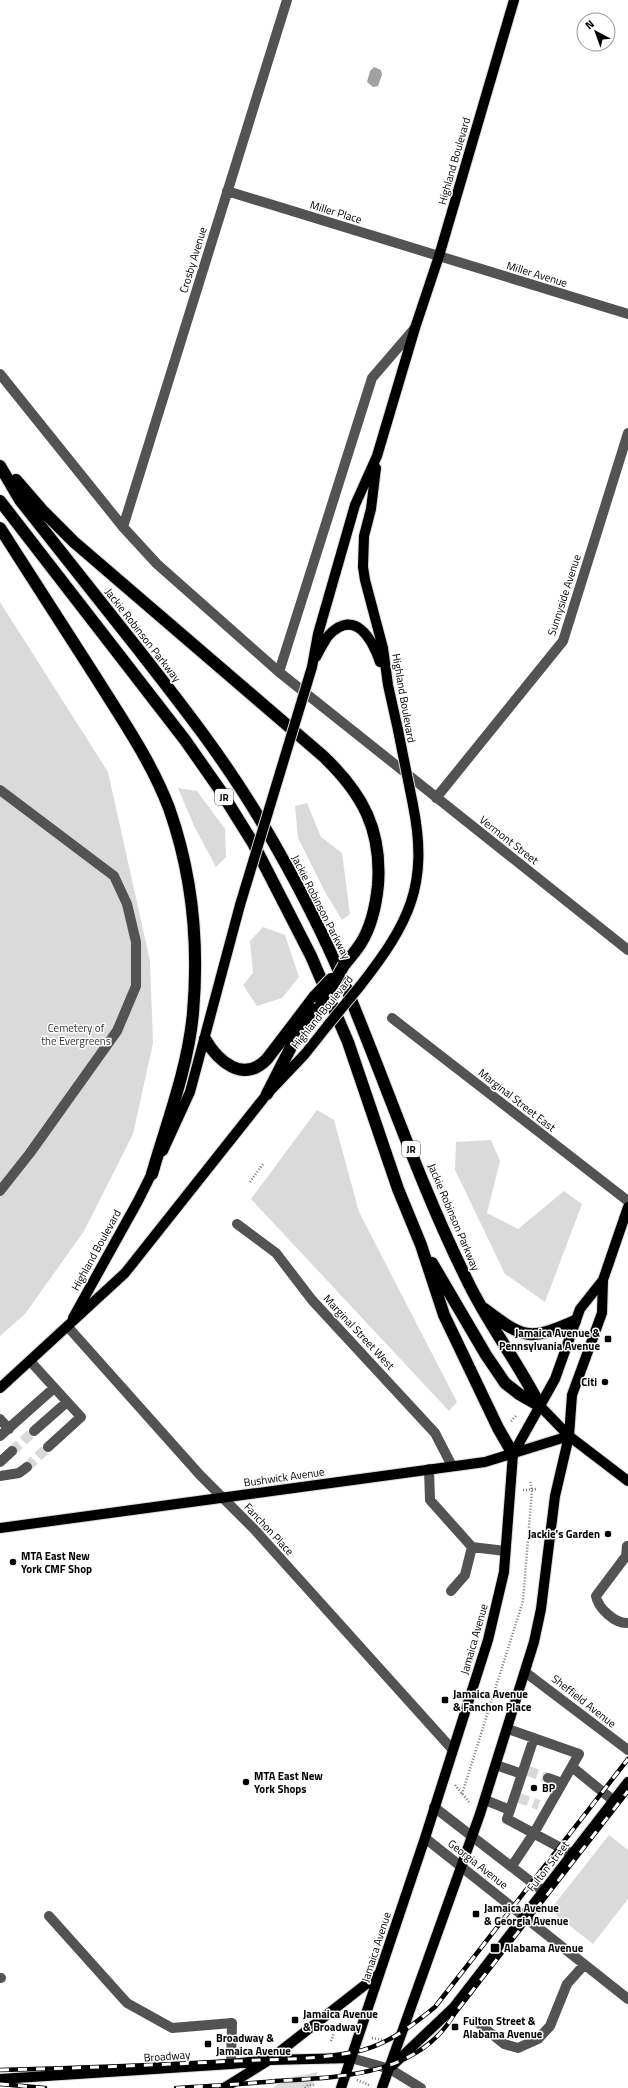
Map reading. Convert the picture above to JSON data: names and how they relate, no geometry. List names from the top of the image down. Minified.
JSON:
{"streets":{"highway":["Jackie Robinson Parkway","JR"],"main road":["Highland Boulevard","Bushwick Avenue","Jamaica Avenue","Fulton Street","Broadway"],"street":["Miller Place","Crosby Avenue","Miller Avenue","Sunnyside Avenue","Vermont Street","Marginal Street East","Marginal Street West","Fanchon Place","Sheffield Avenue","Georgia Avenue"]},"crossings":[["Highland Boulevard","Miller Place"],["Highland Boulevard","Miller Avenue"],["Highland Boulevard","Vermont Street"],["Highland Boulevard","Fanchon Place"],["Miller Place","Crosby Avenue"],["Miller Place","Miller Avenue"],["Sunnyside Avenue","Vermont Street"],["Jackie Robinson Parkway","Jamaica Avenue"],["Marginal Street West","Bushwick Avenue"],["Bushwick Avenue","Fanchon Place"],["Bushwick Avenue","Jamaica Avenue"],["Fanchon Place","Jamaica Avenue"],["Jamaica Avenue","Sheffield Avenue"],["Jamaica Avenue","Georgia Avenue"],["Jamaica Avenue","Fulton Street"],["Jamaica Avenue","Broadway"],["Georgia Avenue","Fulton Street"]],"parks":["Cemetery of the Evergreens"],"places":{"transit":["Jamaica Avenue & Pennsylvania Avenue","Jamaica Avenue & Fanchon Place","Jamaica Avenue & Georgia Avenue","Alabama Avenue","Jamaica Avenue & Broadway","Fulton Street & Alabama Avenue","Broadway & Jamaica Avenue"],"other":["Citi","Jackie's Garden","MTA East New York CMF Shop","MTA East New York Shops","BP"]},"north":"top left"}
